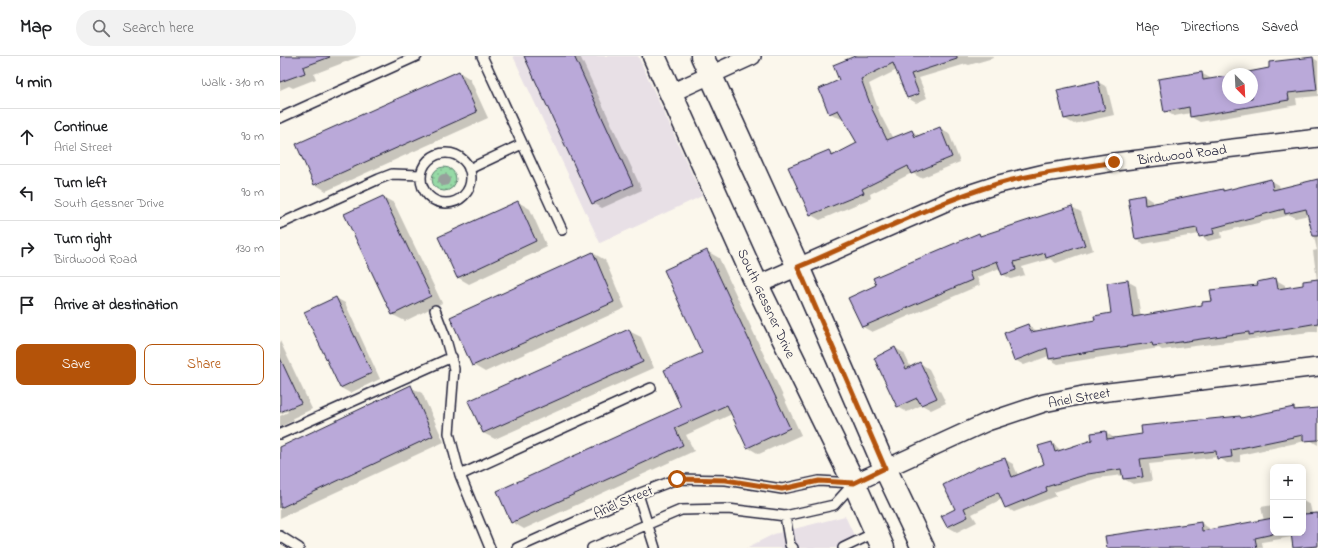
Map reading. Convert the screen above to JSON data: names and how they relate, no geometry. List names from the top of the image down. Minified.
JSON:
{"streets":{"main road":["South Gessner Drive"],"street":["Birdwood Road","Ariel Street"]},"crossings":[["Birdwood Road","South Gessner Drive"],["South Gessner Drive","Ariel Street"]],"north":"bottom right","page":{"header":"Map","search":"Search here","nav":["Map","Directions","Saved"],"heading":["4 min","Walk · 310 m"],"list":[["Continue","Ariel Street","90 m"],["Turn left","South Gessner Drive","90 m"],["Turn right","Birdwood Road","130 m"],"Arrive at destination"],"buttons":["Save","Share"],"map_buttons":["+","−"]}}
